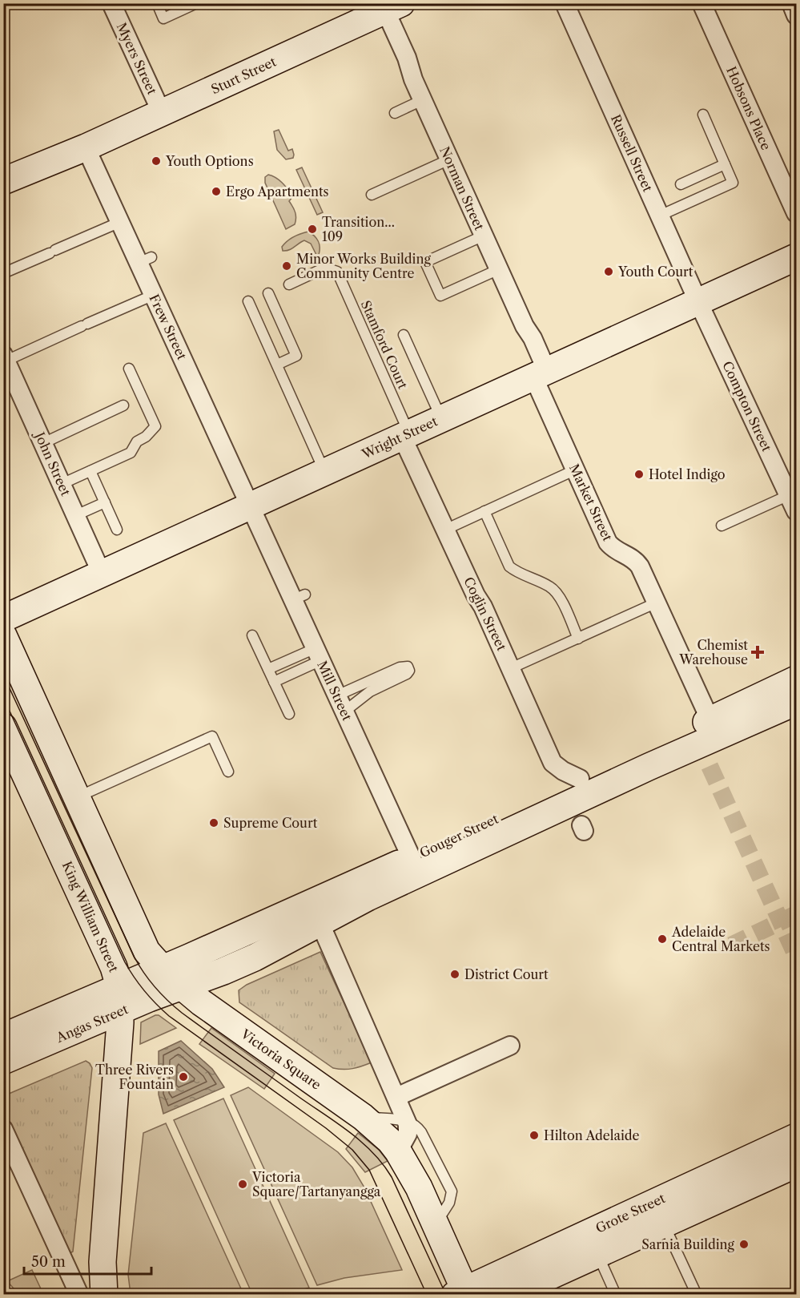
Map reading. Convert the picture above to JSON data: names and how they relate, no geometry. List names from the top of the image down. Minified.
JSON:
{"streets":{"street":["Myers Street","Sturt Street","Hobsons Place","Russell Street","Norman Street","Frew Street","Compton Street","Wright Street","John Street","Market Street","Coglin Street","Mill Street","Gouger Street","King William Street","Angas Street","Victoria Square","Grote Street"],"lane":["Stamford Court"]},"crossings":[["Myers Street","Sturt Street"],["Sturt Street","Norman Street"],["Sturt Street","Frew Street"],["Russell Street","Compton Street"],["Russell Street","Wright Street"],["Norman Street","Wright Street"],["Norman Street","Market Street"],["Frew Street","Wright Street"],["Frew Street","Mill Street"],["Stamford Court","Wright Street"],["Stamford Court","Coglin Street"],["Compton Street","Wright Street"],["Wright Street","John Street"],["Wright Street","Market Street"],["Wright Street","Coglin Street"],["Wright Street","Mill Street"],["Market Street","Gouger Street"],["Coglin Street","Gouger Street"],["Mill Street","Gouger Street"],["Gouger Street","King William Street"],["Gouger Street","Angas Street"],["Gouger Street","Victoria Square"],["King William Street","Angas Street"],["Angas Street","Victoria Square"],["Victoria Square","Grote Street"]],"places":{"other":["Youth Options","Ergo Apartments","Transition... 109","Minor Works Building Community Centre","Youth Court","Hotel Indigo","Supreme Court","Adelaide Central Markets","District Court","Three Rivers Fountain","Hilton Adelaide","Victoria Square/Tartanyangga","Sarnia Building"],"health":["Chemist Warehouse"]},"scale_bar":"50 m"}
